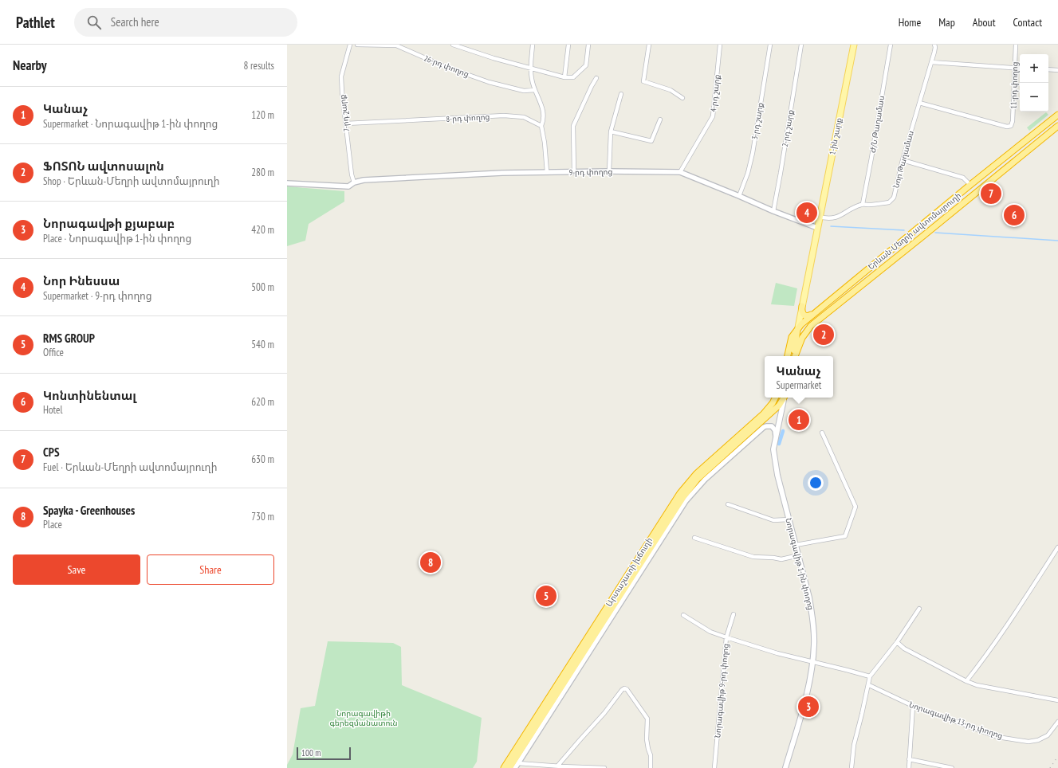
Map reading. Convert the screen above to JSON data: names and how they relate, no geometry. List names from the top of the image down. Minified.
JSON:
{"streets":{"highway":["Երևան-Մեղրի ավտոմայրուղի","Արտաշատի խճուղի"],"main road":["1-ին շարք","Նորագավիթ 1-ին փողոց"],"street":["26-րդ փողոց","11-րդ փողոց","4-րդ շարք","7-րդ շարք","8-րդ փողոց","3-րդ շարք","Ժ/Ն Թաղամաս","2-րդ շարք","Նոր Թաղամաս","9-րդ փողոց","Նորագավիթ 9-րդ փողոց","Նորագավիթ 13-րդ փողոց"]},"crossings":[["11-րդ փողոց","Նոր Թաղամաս"],["4-րդ շարք","9-րդ փողոց"],["7-րդ շարք","8-րդ փողոց"],["7-րդ շարք","9-րդ փողոց"],["3-րդ շարք","9-րդ փողոց"],["Ժ/Ն Թաղամաս","Նոր Թաղամաս"],["2-րդ շարք","9-րդ փողոց"],["1-ին շարք","Նոր Թաղամաս"],["1-ին շարք","9-րդ փողոց"],["Նորագավիթ 1-ին փողոց","Արտաշատի խճուղի"]],"parks":["Նորագավիթի գերեզմանատուն"],"scale_bar":"100 m","page":{"header":"Pathlet","search":"Search here","nav":["Home","Map","About","Contact"],"heading":["Nearby","8 results"],"map_buttons":["+","−"],"list":[{"mark":"1","name":"Կանաչ","note":"Supermarket · Նորագավիթ 1-ին փողոց","value":"120 m"},{"mark":"2","name":"ՖՈՏՈՆ ավտոսալոն","note":"Shop · Երևան-Մեղրի ավտոմայրուղի","value":"280 m"},{"mark":"3","name":"Նորագավթի քյաբաբ","note":"Place · Նորագավիթ 1-ին փողոց","value":"420 m"},{"mark":"4","name":"Նոր Ինեսսա","note":"Supermarket · 9-րդ փողոց","value":"500 m"},{"mark":"5","name":"RMS GROUP","note":"Office","value":"540 m"},{"mark":"6","name":"Կոնտինենտալ","note":"Hotel","value":"620 m"},{"mark":"7","name":"CPS","note":"Fuel · Երևան-Մեղրի ավտոմայրուղի","value":"630 m"},{"mark":"8","name":"Spayka - Greenhouses","note":"Place","value":"730 m"}],"pins":["7","4","6","2","1","8","5","3"],"popup":["Կանաչ","Supermarket"],"buttons":["Save","Share"],"scale":"100 m"}}
